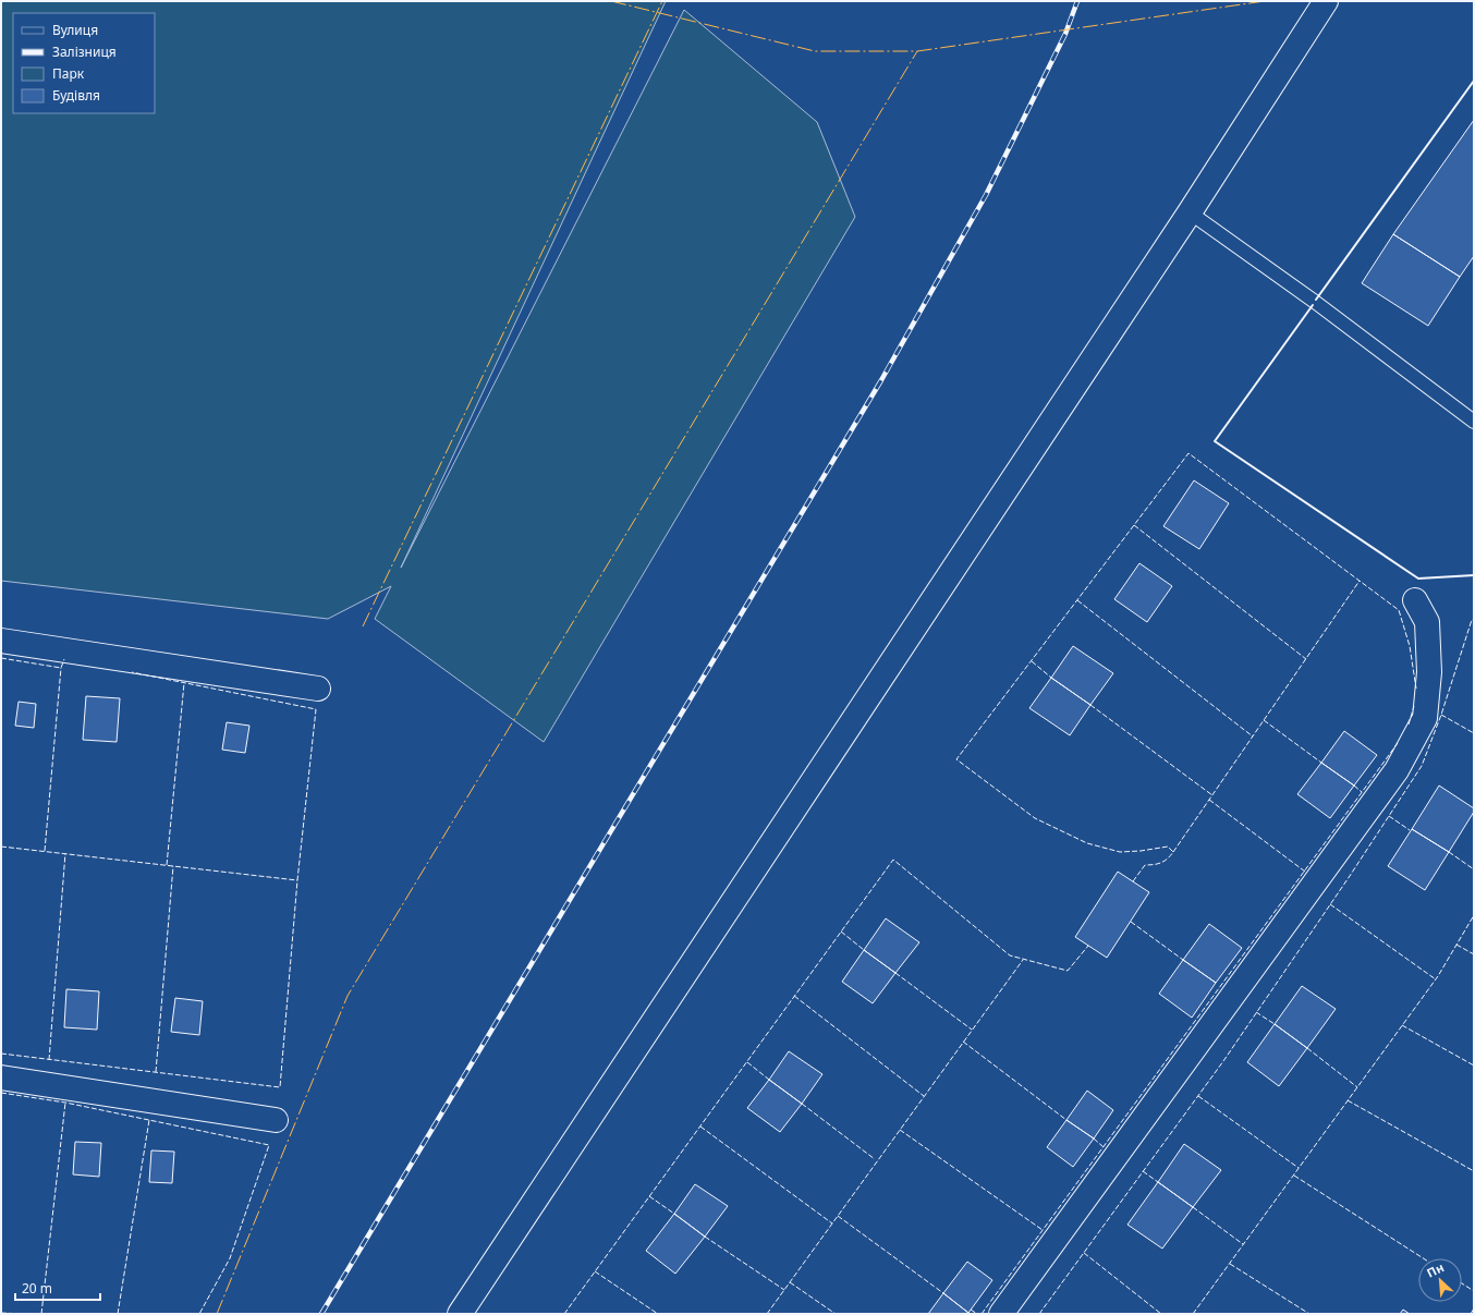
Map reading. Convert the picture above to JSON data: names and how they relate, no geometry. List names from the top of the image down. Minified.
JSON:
{"legend":["Вулиця","Залізниця","Парк","Будівля"],"scale_bar":"20 m","north":"top left"}
